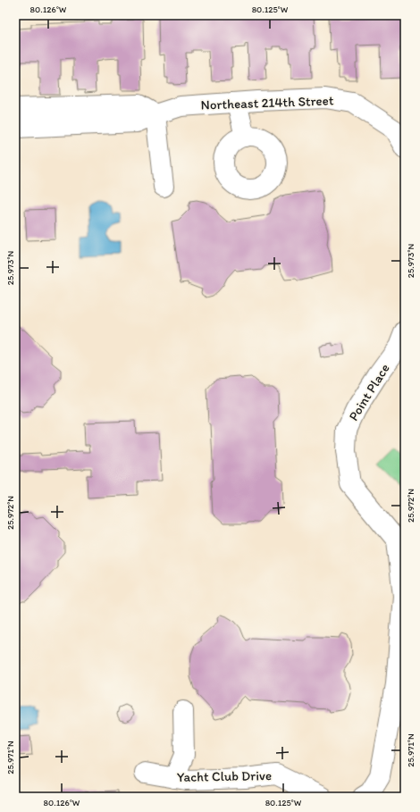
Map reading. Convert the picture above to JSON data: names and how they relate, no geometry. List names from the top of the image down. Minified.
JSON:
{"streets":{"street":["Northeast 214th Street","Point Place","Yacht Club Drive"]},"coordinates":["80.126°W","80.125°W","25.973°N","25.972°N","25.971°N"]}
